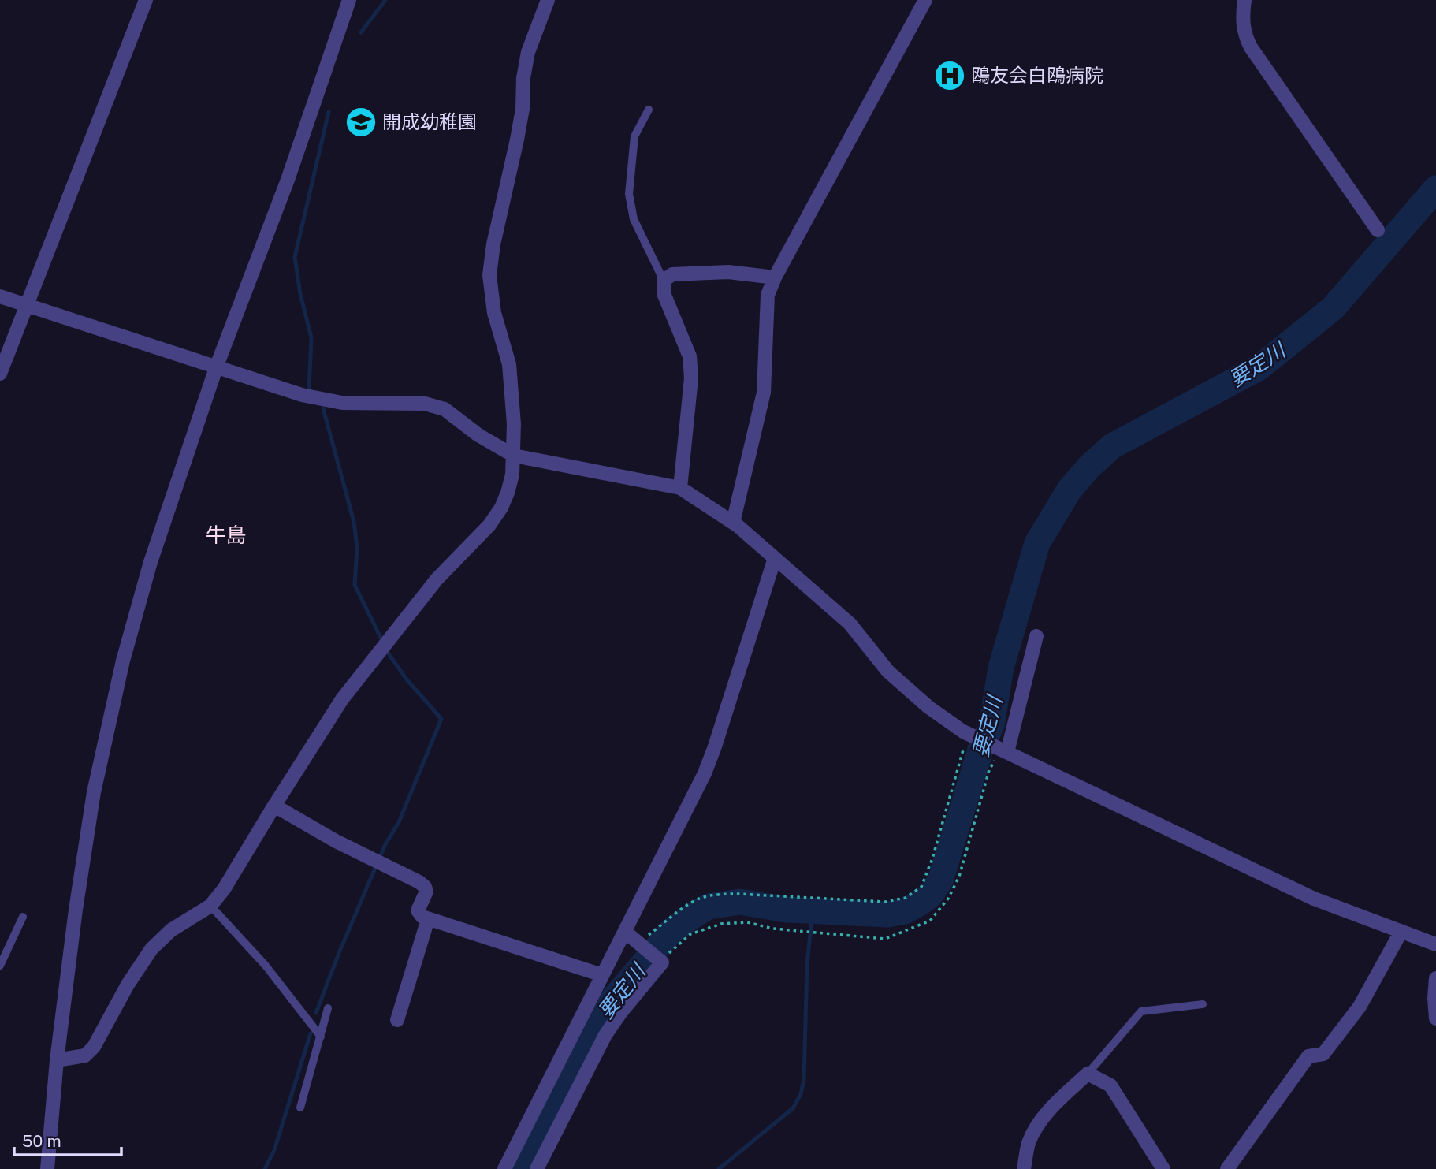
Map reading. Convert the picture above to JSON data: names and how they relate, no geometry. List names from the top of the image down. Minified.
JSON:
{"districts":["牛島"],"water":["要定川"],"places":{"hospital":["鴎友会白鴎病院"],"school or university":["開成幼稚園"]},"scale_bar":"50 m"}
